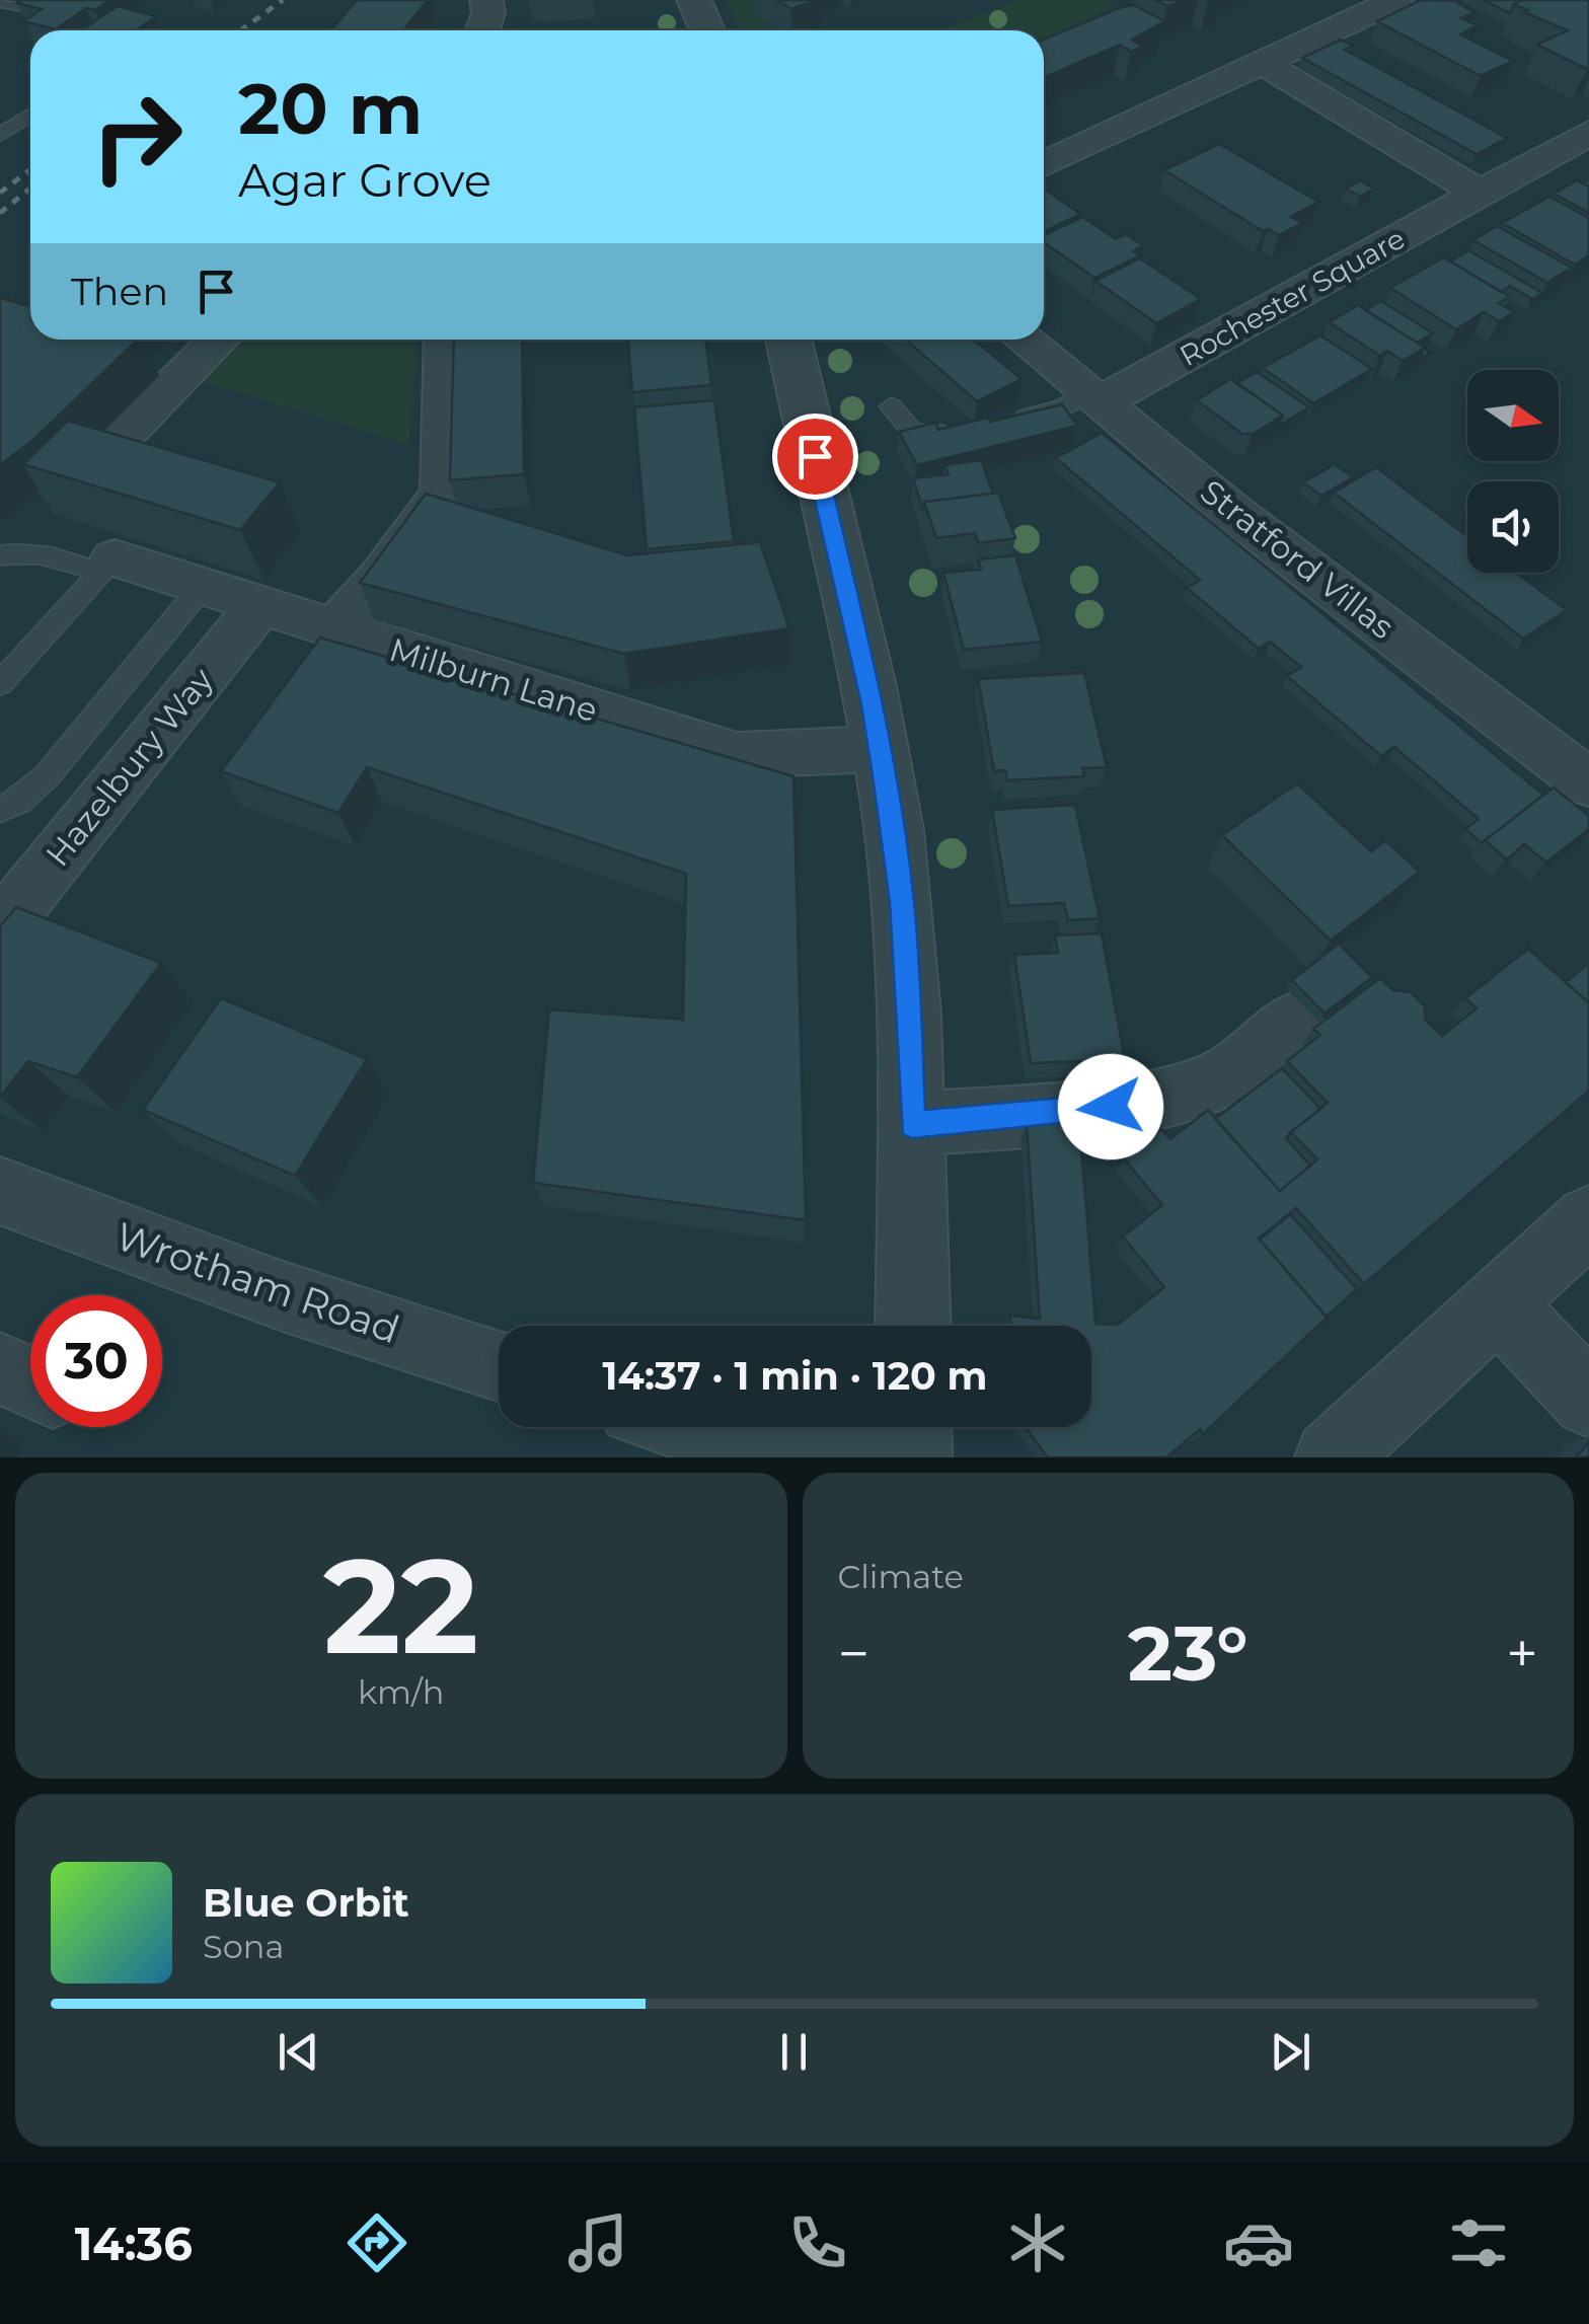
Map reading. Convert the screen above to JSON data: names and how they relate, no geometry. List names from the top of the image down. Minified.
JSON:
{"streets":{"street":["Rochester Square","Stratford Villas","Milburn Lane","Hazelbury Way","Wrotham Road"]},"crossings":[["Rochester Square","Stratford Villas"],["Milburn Lane","Hazelbury Way"]],"north":"right","page":{"turn":["20 m","Agar Grove"],"then":"Then","limit":"30","trip":"14:37 · 1 min · 120 m","tile":[["22","km/h"],"Climate"],"heat":["−","23°","+"],"song":["Blue Orbit","Sona"],"tabs":"14:36"}}
